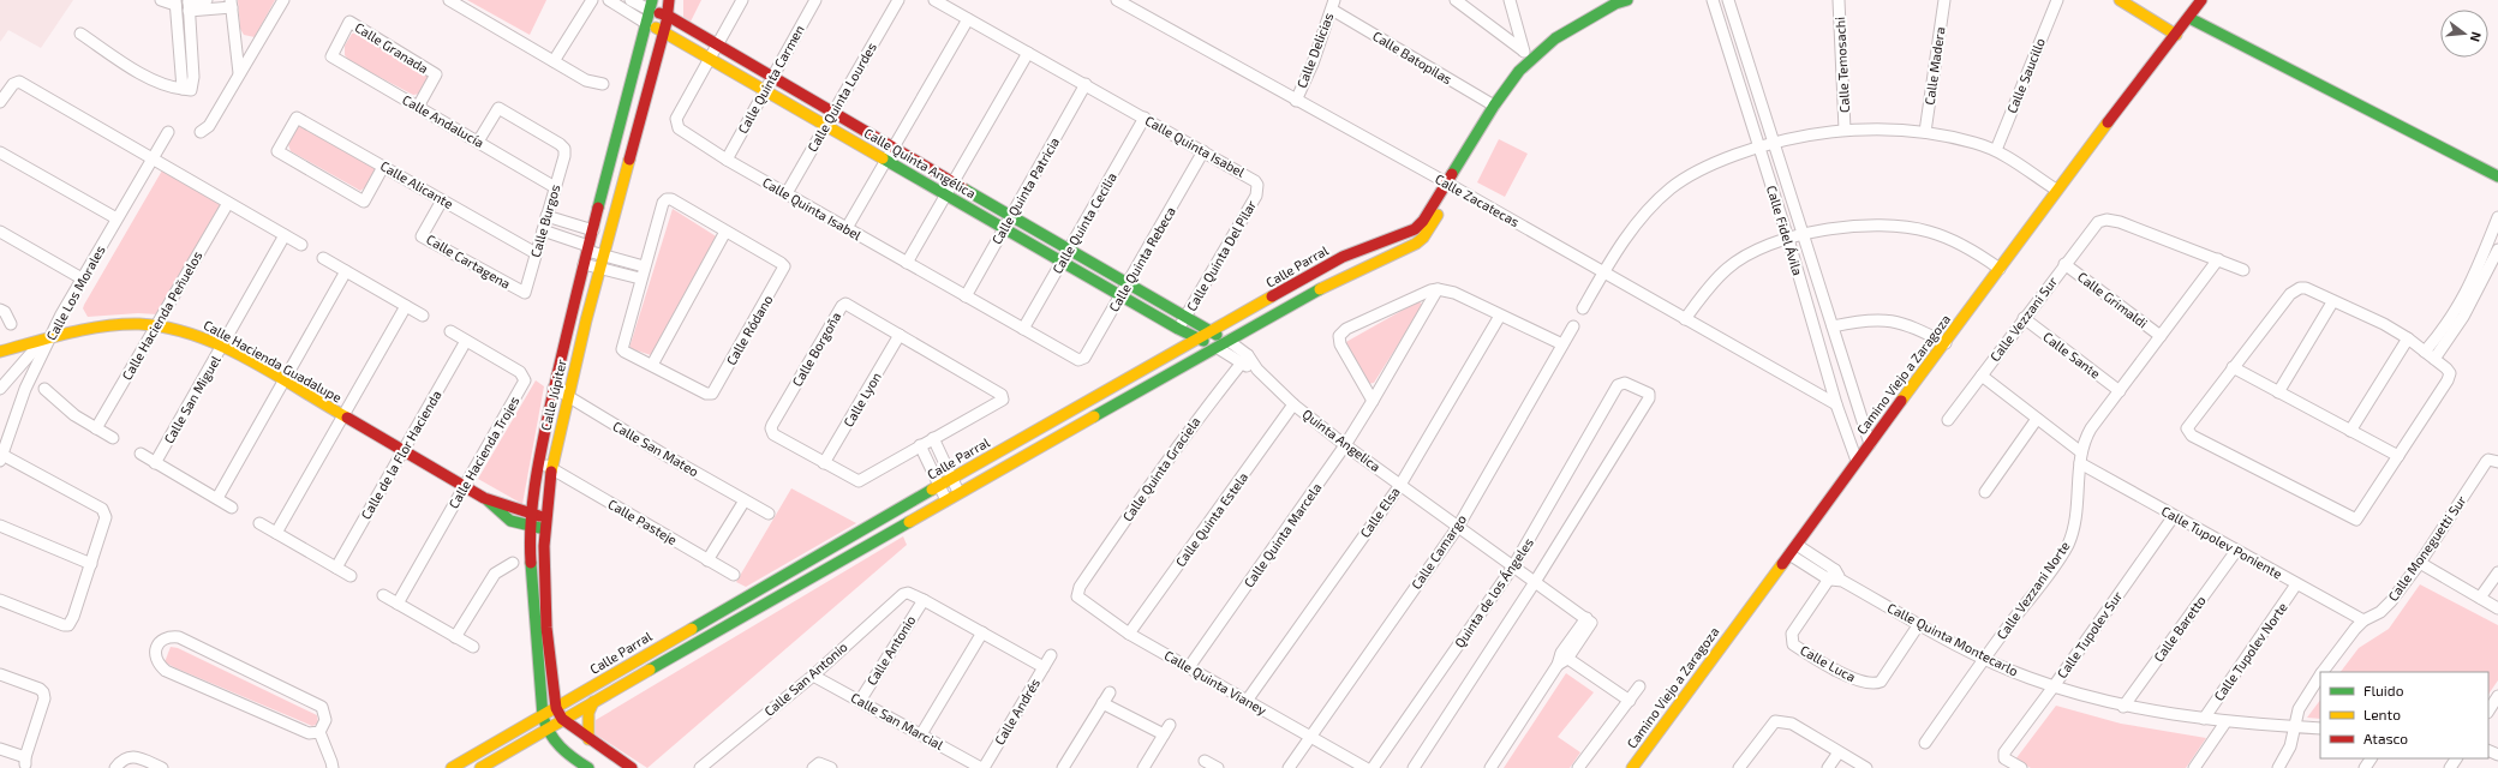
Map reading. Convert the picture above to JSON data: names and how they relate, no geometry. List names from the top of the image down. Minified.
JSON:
{"streets":{"street":["Calle Granada","Calle Delicias","Calle Batopilas","Calle Temosachi","Calle Madera","Calle Saucillo","Calle Quinta Carmen","Calle Quinta Lourdes","Calle Andalucía","Calle Quinta Isabel","Calle Quinta Angélica","Calle Alicante","Calle Quinta Patricia","Calle Zacatecas","Calle Burgos","Calle Quinta Cecilia","Calle Fidel Ávila","Calle Quinta Del Pilar","Calle Quinta Rebeca","Calle Cartagena","Calle Parral","Calle Los Morales","Calle Grimaldi","Calle Hacienda Peñuelos","Calle Vezzani Sur","Calle Ródano","Calle Borgoña","Calle Sante","Calle Hacienda Guadalupe","Camino Viejo a Zaragoza","Calle Júpiter","Calle San Miguel","Calle Lyon","Quinta Angelica","Calle San Mateo","Calle Hacienda Trojes","Calle de la Flor Hacienda","Calle Quinta Graciela","Calle Elsa","Calle Quinta Estela","Calle Pasteje","Calle Quinta Marcela","Calle Tupolev Poniente","Calle Moneguetti Sur","Calle Camargo","Calle Vezzani Norte","Quinta de los Ángeles","Calle Baretto","Calle Tupolev Sur","Calle Quinta Montecarlo","Calle Antonio","Calle Tupolev Norte","Calle Luca","Calle San Antonio","Calle Quinta Vianey","Calle Andrés","Calle San Marcial"]},"crossings":[["Calle Granada","Calle Andalucía"],["Calle Delicias","Calle Batopilas"],["Calle Delicias","Calle Zacatecas"],["Calle Batopilas","Calle Parral"],["Calle Quinta Carmen","Calle Quinta Isabel"],["Calle Quinta Carmen","Calle Quinta Angélica"],["Calle Quinta Lourdes","Calle Quinta Isabel"],["Calle Quinta Lourdes","Calle Quinta Angélica"],["Calle Andalucía","Calle Burgos"],["Calle Quinta Isabel","Calle Quinta Angélica"],["Calle Quinta Isabel","Calle Quinta Patricia"],["Calle Quinta Isabel","Calle Quinta Cecilia"],["Calle Quinta Isabel","Calle Quinta Del Pilar"],["Calle Quinta Isabel","Calle Quinta Rebeca"],["Calle Quinta Angélica","Calle Quinta Patricia"],["Calle Quinta Angélica","Calle Quinta Cecilia"],["Calle Quinta Angélica","Calle Quinta Del Pilar"],["Calle Quinta Angélica","Calle Quinta Rebeca"],["Calle Quinta Angélica","Calle Parral"],["Calle Quinta Angélica","Calle Júpiter"],["Calle Quinta Angélica","Quinta Angelica"],["Calle Alicante","Calle Burgos"],["Calle Alicante","Calle Cartagena"],["Calle Zacatecas","Calle Fidel Ávila"],["Calle Zacatecas","Calle Parral"],["Calle Burgos","Calle Cartagena"],["Calle Fidel Ávila","Camino Viejo a Zaragoza"],["Calle Parral","Calle Júpiter"],["Calle Parral","Quinta Angelica"],["Calle Los Morales","Calle Hacienda Guadalupe"],["Calle Grimaldi","Calle Vezzani Sur"],["Calle Grimaldi","Calle Vezzani Norte"],["Calle Hacienda Peñuelos","Calle Hacienda Guadalupe"],["Calle Vezzani Sur","Calle Sante"],["Calle Vezzani Sur","Calle Vezzani Norte"],["Calle Borgoña","Calle Lyon"],["Calle Sante","Calle Vezzani Norte"],["Calle Hacienda Guadalupe","Calle Júpiter"],["Calle Hacienda Guadalupe","Calle San Miguel"],["Calle Hacienda Guadalupe","Calle Hacienda Trojes"],["Calle Hacienda Guadalupe","Calle de la Flor Hacienda"],["Camino Viejo a Zaragoza","Calle Quinta Montecarlo"],["Calle Júpiter","Calle San Mateo"],["Calle Júpiter","Calle Pasteje"],["Quinta Angelica","Calle Quinta Graciela"],["Quinta Angelica","Calle Elsa"],["Quinta Angelica","Calle Quinta Estela"],["Quinta Angelica","Calle Quinta Marcela"],["Quinta Angelica","Calle Camargo"],["Quinta Angelica","Quinta de los Ángeles"],["Calle Hacienda Trojes","Calle de la Flor Hacienda"],["Calle Quinta Graciela","Calle Quinta Vianey"],["Calle Elsa","Calle Quinta Vianey"],["Calle Quinta Estela","Calle Quinta Vianey"],["Calle Quinta Marcela","Calle Quinta Vianey"],["Calle Tupolev Poniente","Calle Moneguetti Sur"],["Calle Tupolev Poniente","Calle Vezzani Norte"],["Calle Tupolev Poniente","Calle Baretto"],["Calle Tupolev Poniente","Calle Tupolev Sur"],["Calle Tupolev Poniente","Calle Tupolev Norte"],["Calle Moneguetti Sur","Calle Quinta Montecarlo"],["Calle Camargo","Calle Quinta Vianey"],["Calle Vezzani Norte","Calle Quinta Montecarlo"],["Calle Baretto","Calle Quinta Montecarlo"],["Calle Tupolev Sur","Calle Quinta Montecarlo"],["Calle Quinta Montecarlo","Calle Tupolev Norte"],["Calle Quinta Montecarlo","Calle Luca"],["Calle Antonio","Calle San Antonio"],["Calle Antonio","Calle San Marcial"],["Calle San Antonio","Calle San Marcial"],["Calle Andrés","Calle San Marcial"]],"legend":["Fluido","Lento","Atasco"],"north":"right"}
